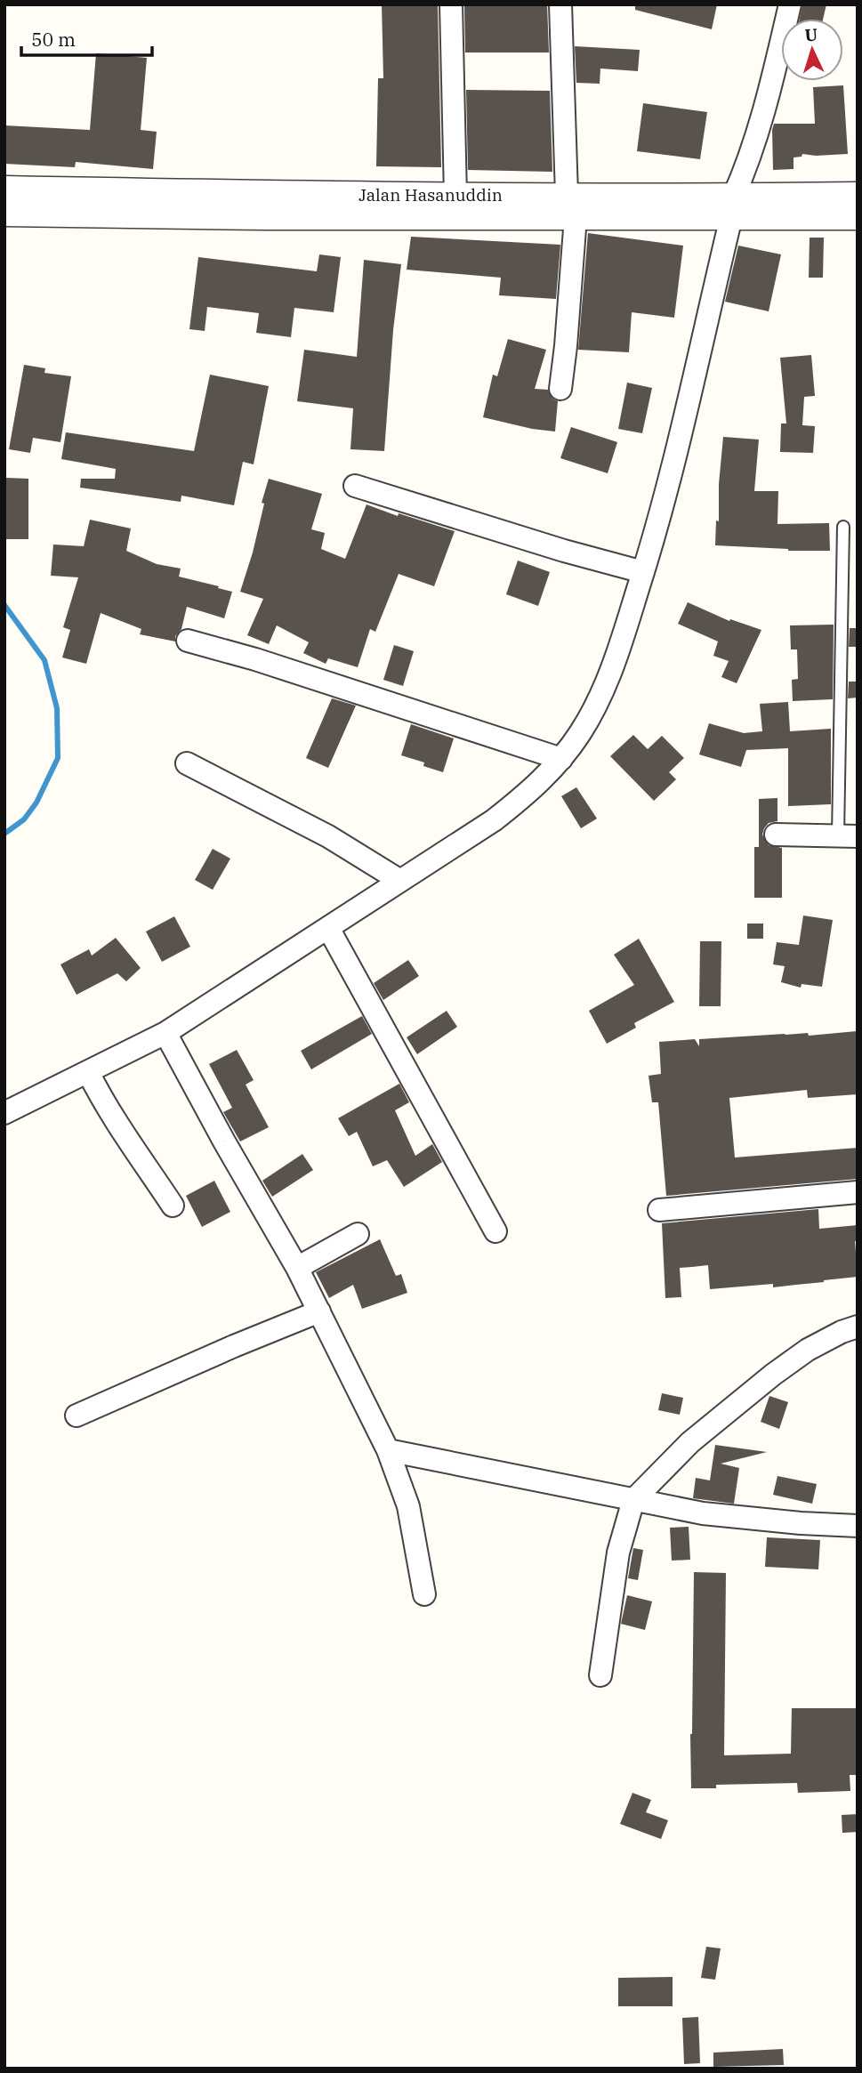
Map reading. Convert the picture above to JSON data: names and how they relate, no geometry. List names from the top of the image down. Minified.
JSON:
{"streets":{"street":["Jalan Hasanuddin"]},"scale_bar":"50 m","north":"top"}
